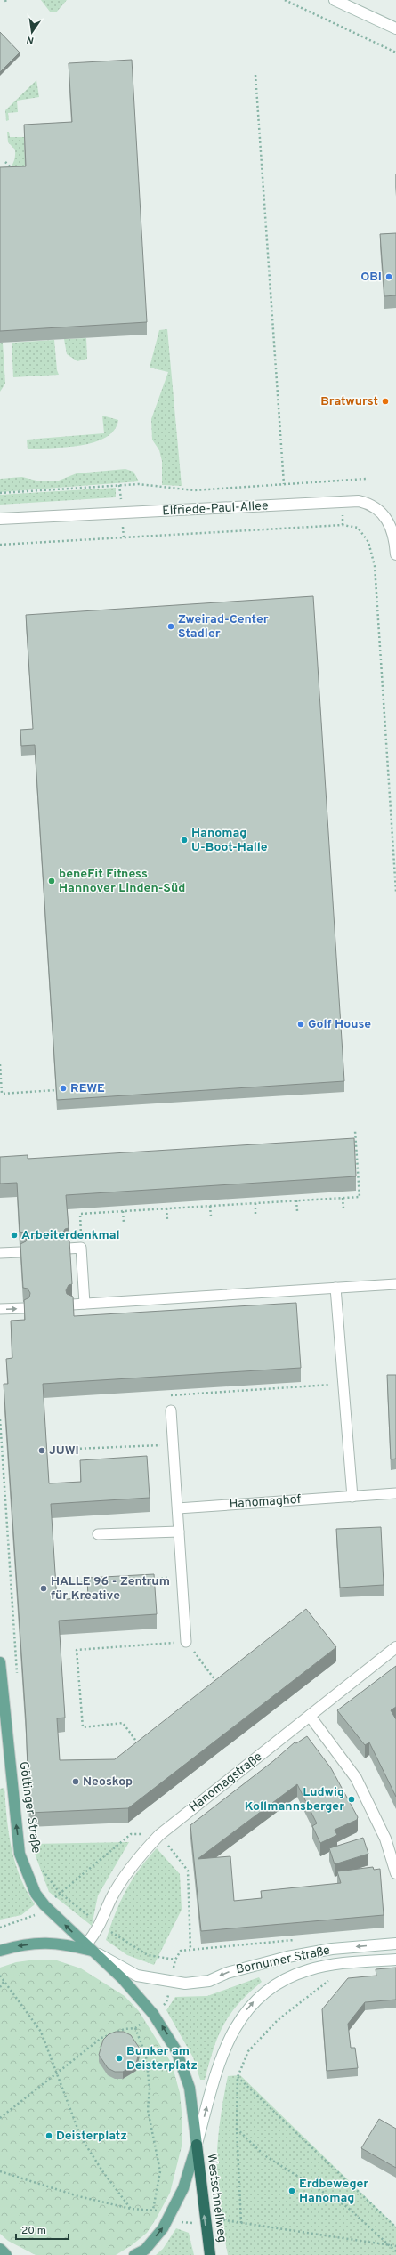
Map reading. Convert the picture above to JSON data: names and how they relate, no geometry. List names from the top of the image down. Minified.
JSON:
{"streets":{"highway":["Westschnellweg"],"main road":["Göttinger Straße"],"street":["Elfriede-Paul-Allee","Hanomagstraße","Bornumer Straße"],"lane":["Hanomaghof"]},"crossings":[["Hanomagstraße","Göttinger Straße"],["Hanomagstraße","Bornumer Straße"],["Göttinger Straße","Bornumer Straße"],["Bornumer Straße","Westschnellweg"]],"one_way":["Göttinger Straße","Westschnellweg"],"places":["OBI","Bratwurst","Zweirad-Center Stadler","Hanomag U-Boot-Halle","beneFit Fitness Hannover Linden-Süd","Golf House","REWE","Arbeiterdenkmal","JUWI","HALLE 96 - Zentrum für Kreative","Neoskop","Ludwig Kollmannsberger","Bunker am Deisterplatz","Deisterplatz","Erdbeweger Hanomag"],"scale_bar":"20 m","north":"bottom"}
